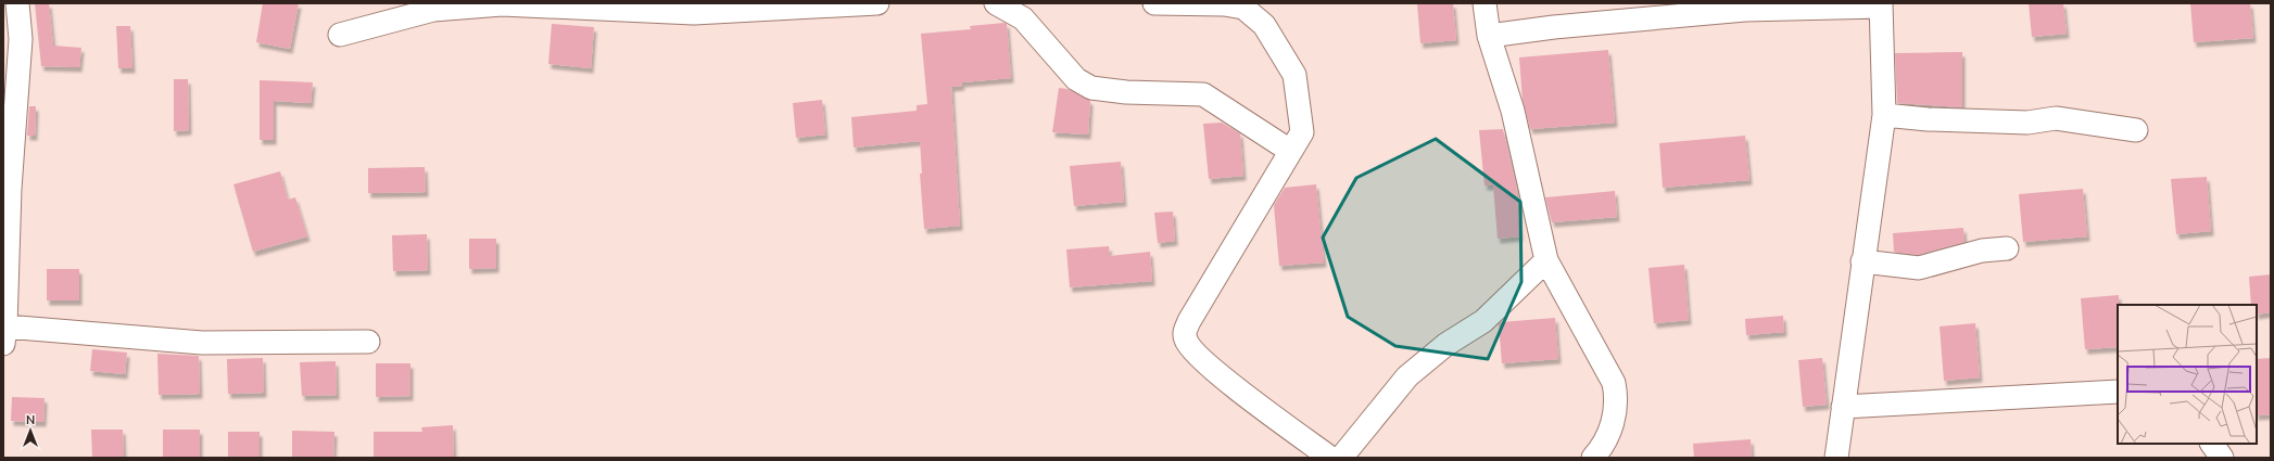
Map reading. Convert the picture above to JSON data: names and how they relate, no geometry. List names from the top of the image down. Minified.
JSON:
{"north":"top"}
